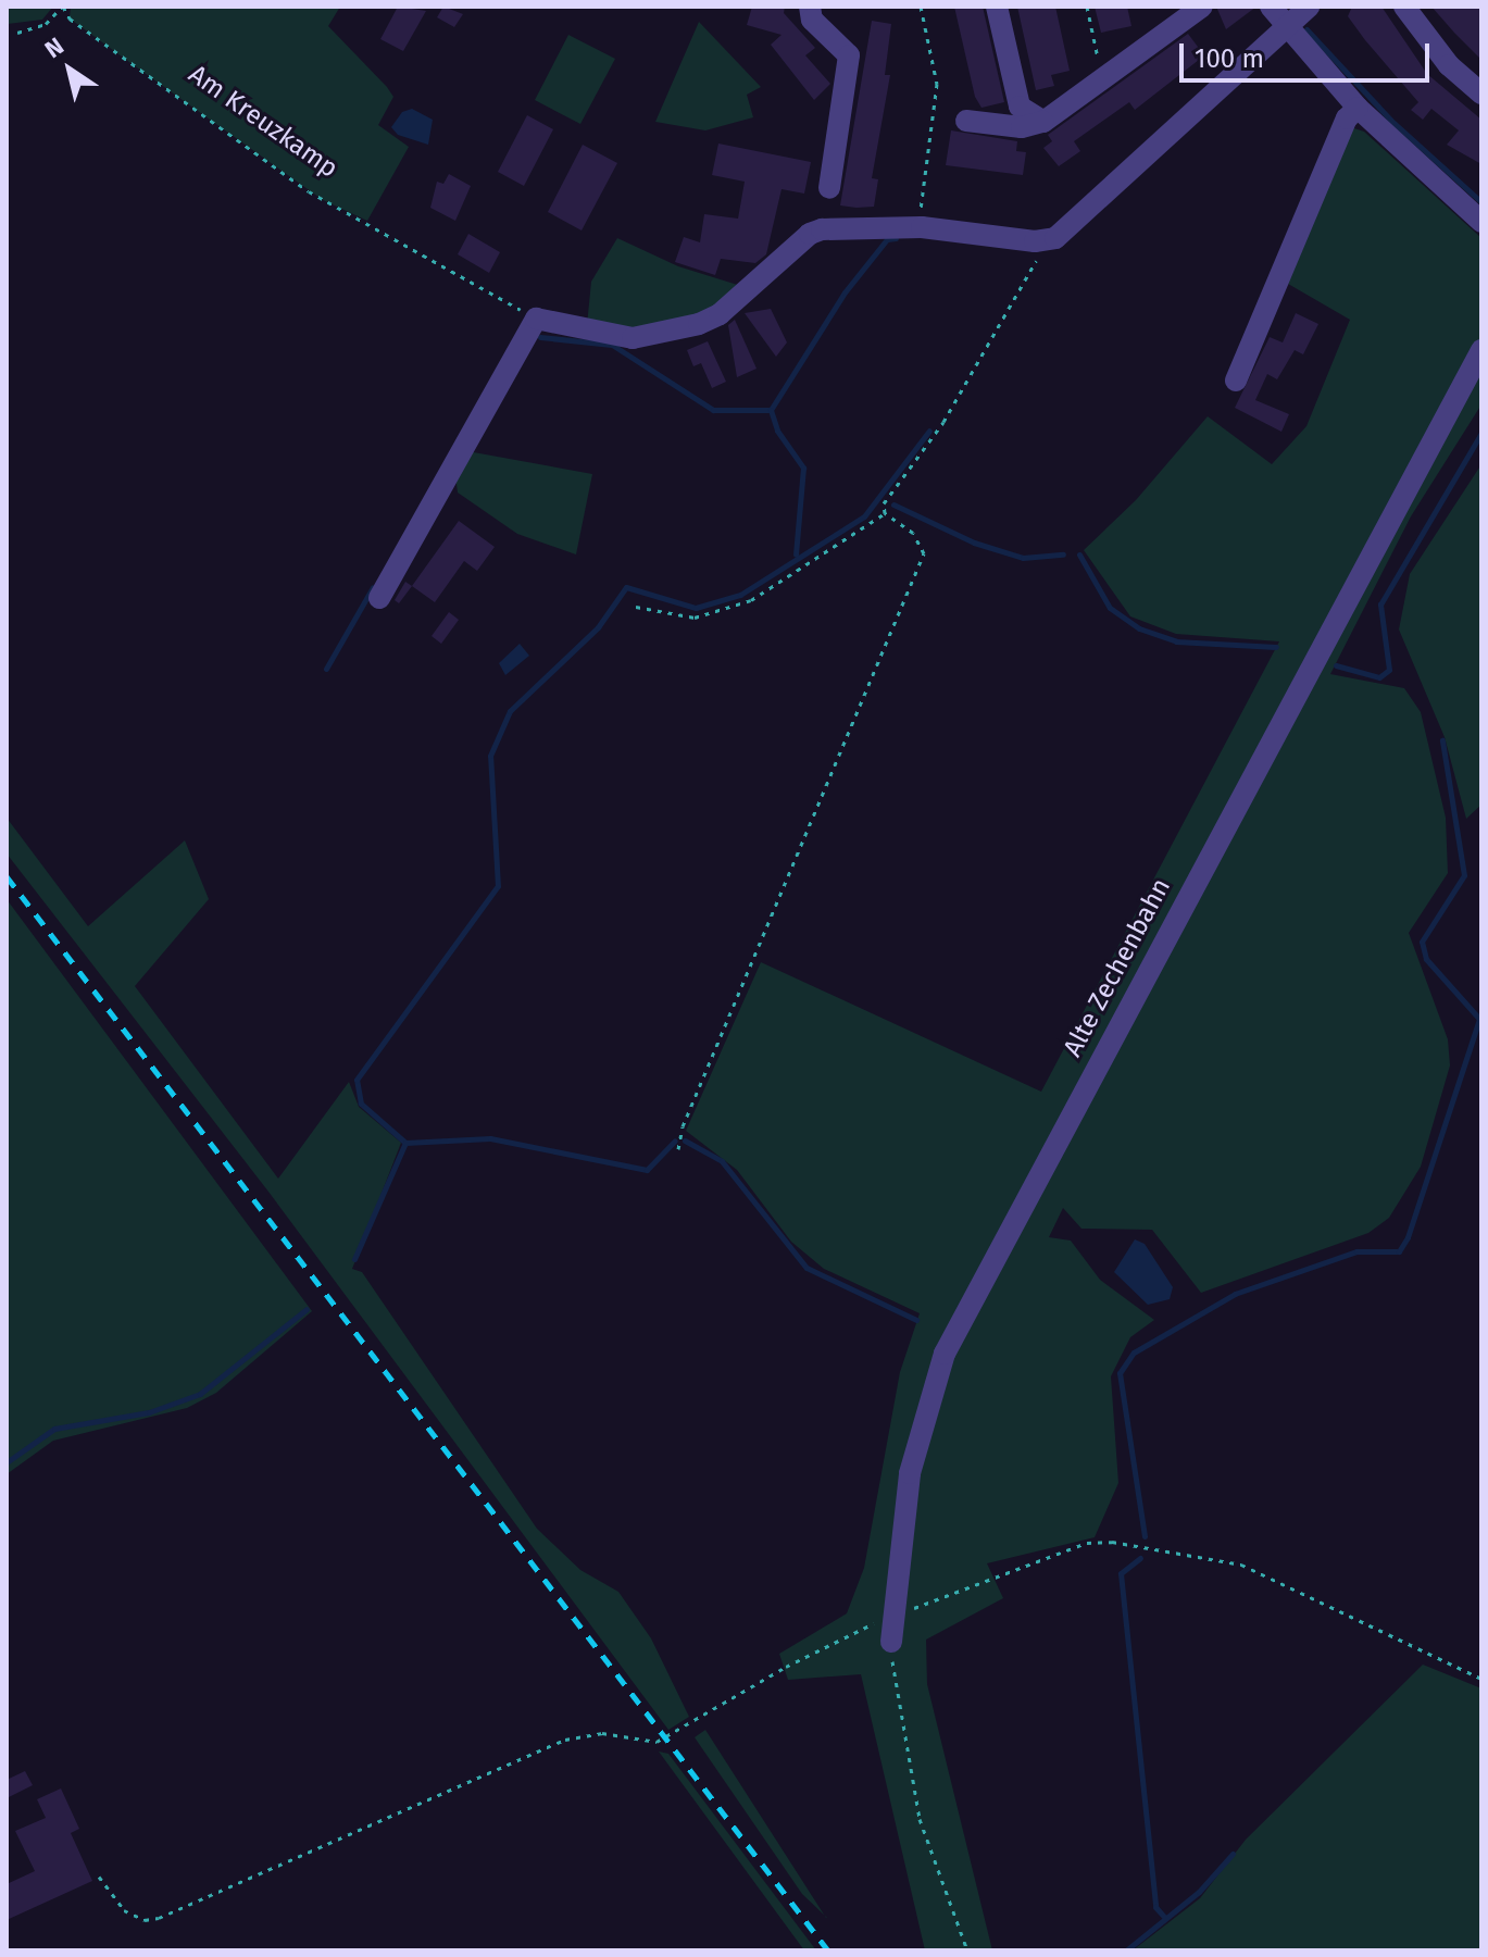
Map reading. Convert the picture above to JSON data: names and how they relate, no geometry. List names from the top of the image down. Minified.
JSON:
{"streets":{"street":["Alte Zechenbahn"],"path":["Am Kreuzkamp"]},"scale_bar":"100 m","north":"top left"}
